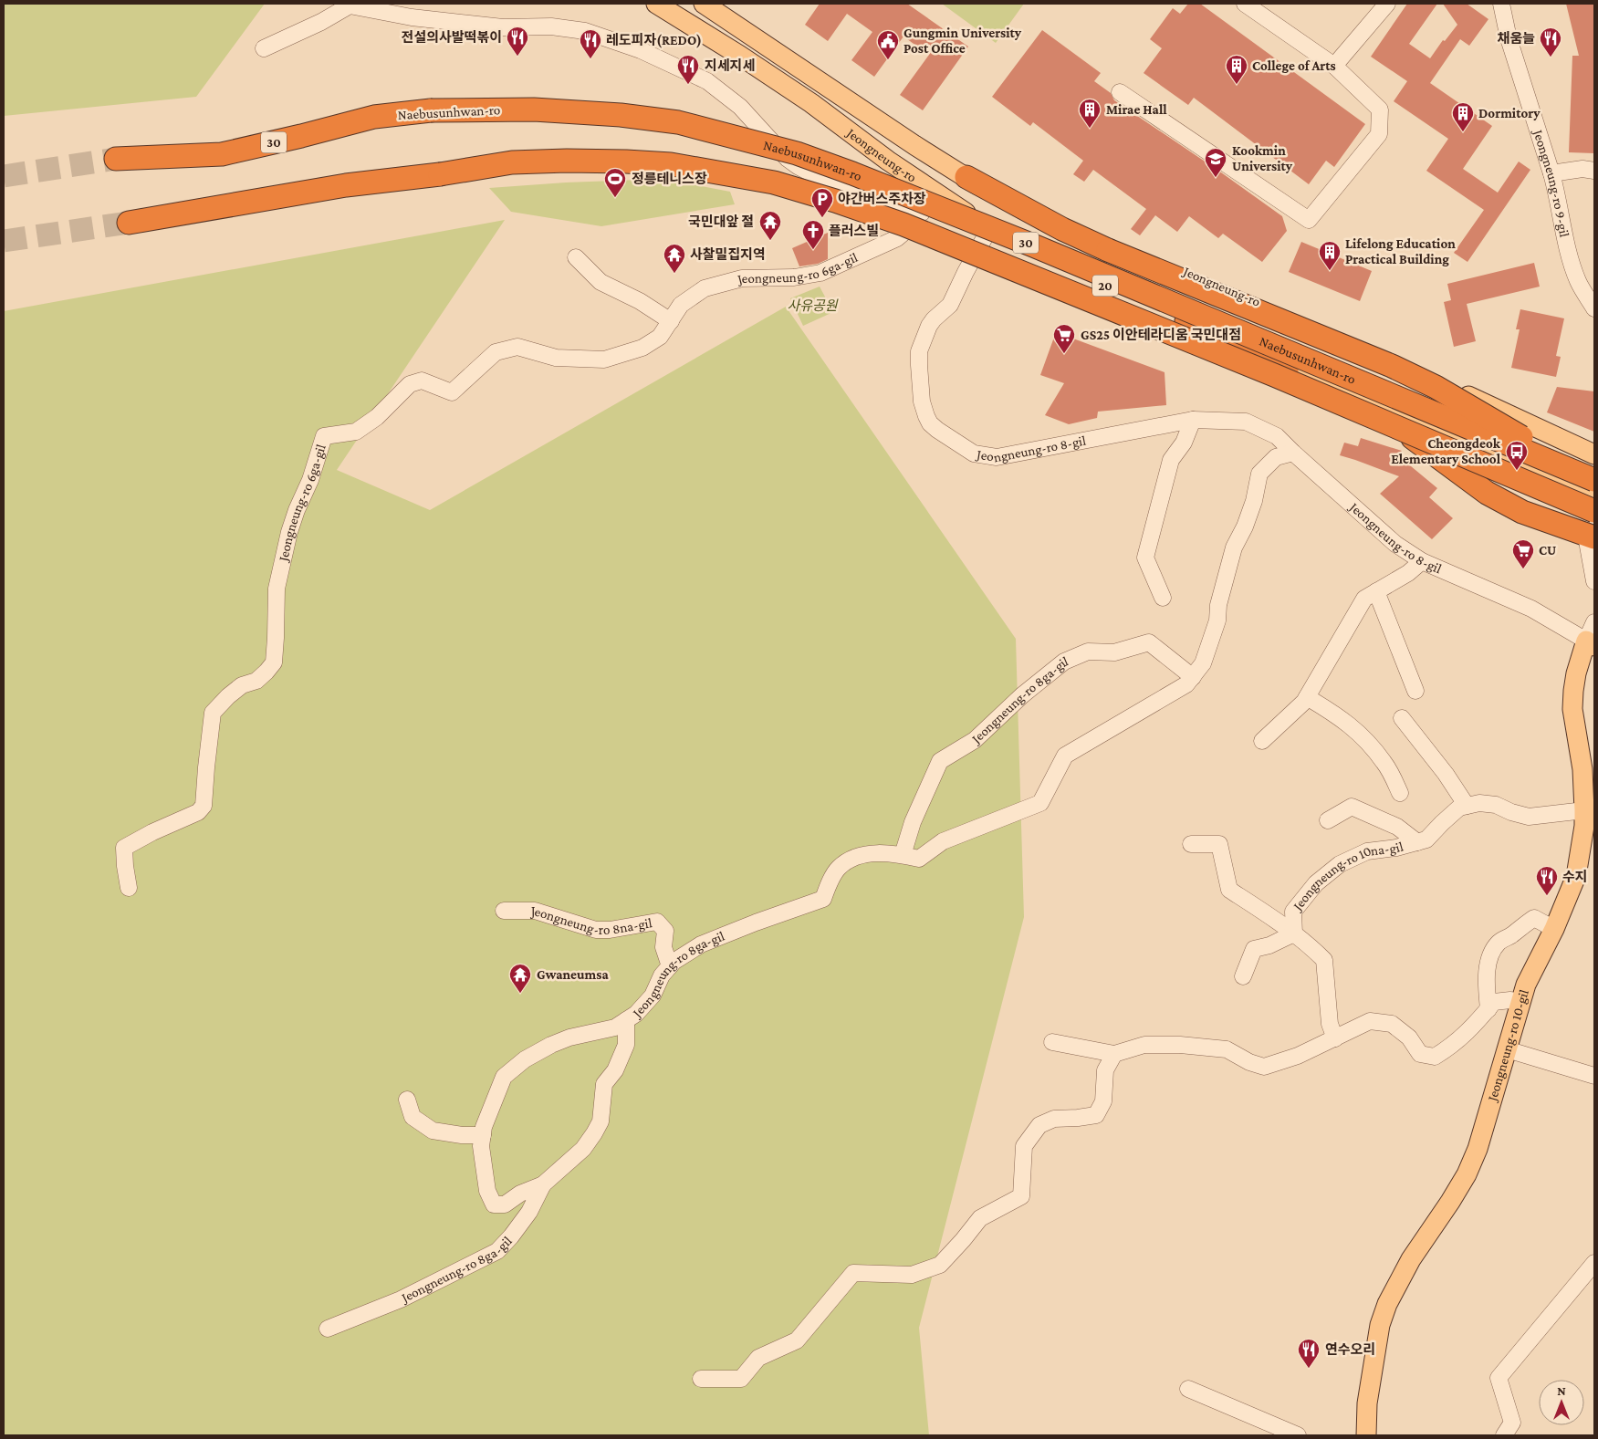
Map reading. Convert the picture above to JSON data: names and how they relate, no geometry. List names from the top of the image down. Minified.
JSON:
{"streets":{"highway":["Naebusunhwan-ro","30"],"main road":["Jeongneung-ro","20","Jeongneung-ro 10-gil"],"street":["Jeongneung-ro 9-gil","Jeongneung-ro 6ga-gil","Jeongneung-ro 8-gil","Jeongneung-ro 8ga-gil","Jeongneung-ro 10na-gil","Jeongneung-ro 8na-gil"]},"crossings":[["Jeongneung-ro","Jeongneung-ro 8-gil"],["Jeongneung-ro 8-gil","Jeongneung-ro 8ga-gil"],["Jeongneung-ro 8-gil","Jeongneung-ro 10-gil"],["Jeongneung-ro 8ga-gil","Jeongneung-ro 8na-gil"],["Jeongneung-ro 10na-gil","Jeongneung-ro 10-gil"]],"parks":["사유공원"],"places":{"restaurant":["전설의사발떡볶이","채움늘","레도피자(REDO)","지세지세","수지","연수오리"],"public building":["Gungmin University Post Office"],"building":["College of Arts","Mirae Hall","Dormitory","Lifelong Education Practical Building"],"school or university":["Kookmin University"],"sports":["정릉테니스장"],"parking":["야간버스주차장"],"temple":["국민대앞 절","사찰밀집지역","Gwaneumsa"],"church":["플러스빌"],"supermarket":["GS25 이안테라디움 국민대점","CU"],"bus stop":["Cheongdeok Elementary School"]},"north":"top"}
